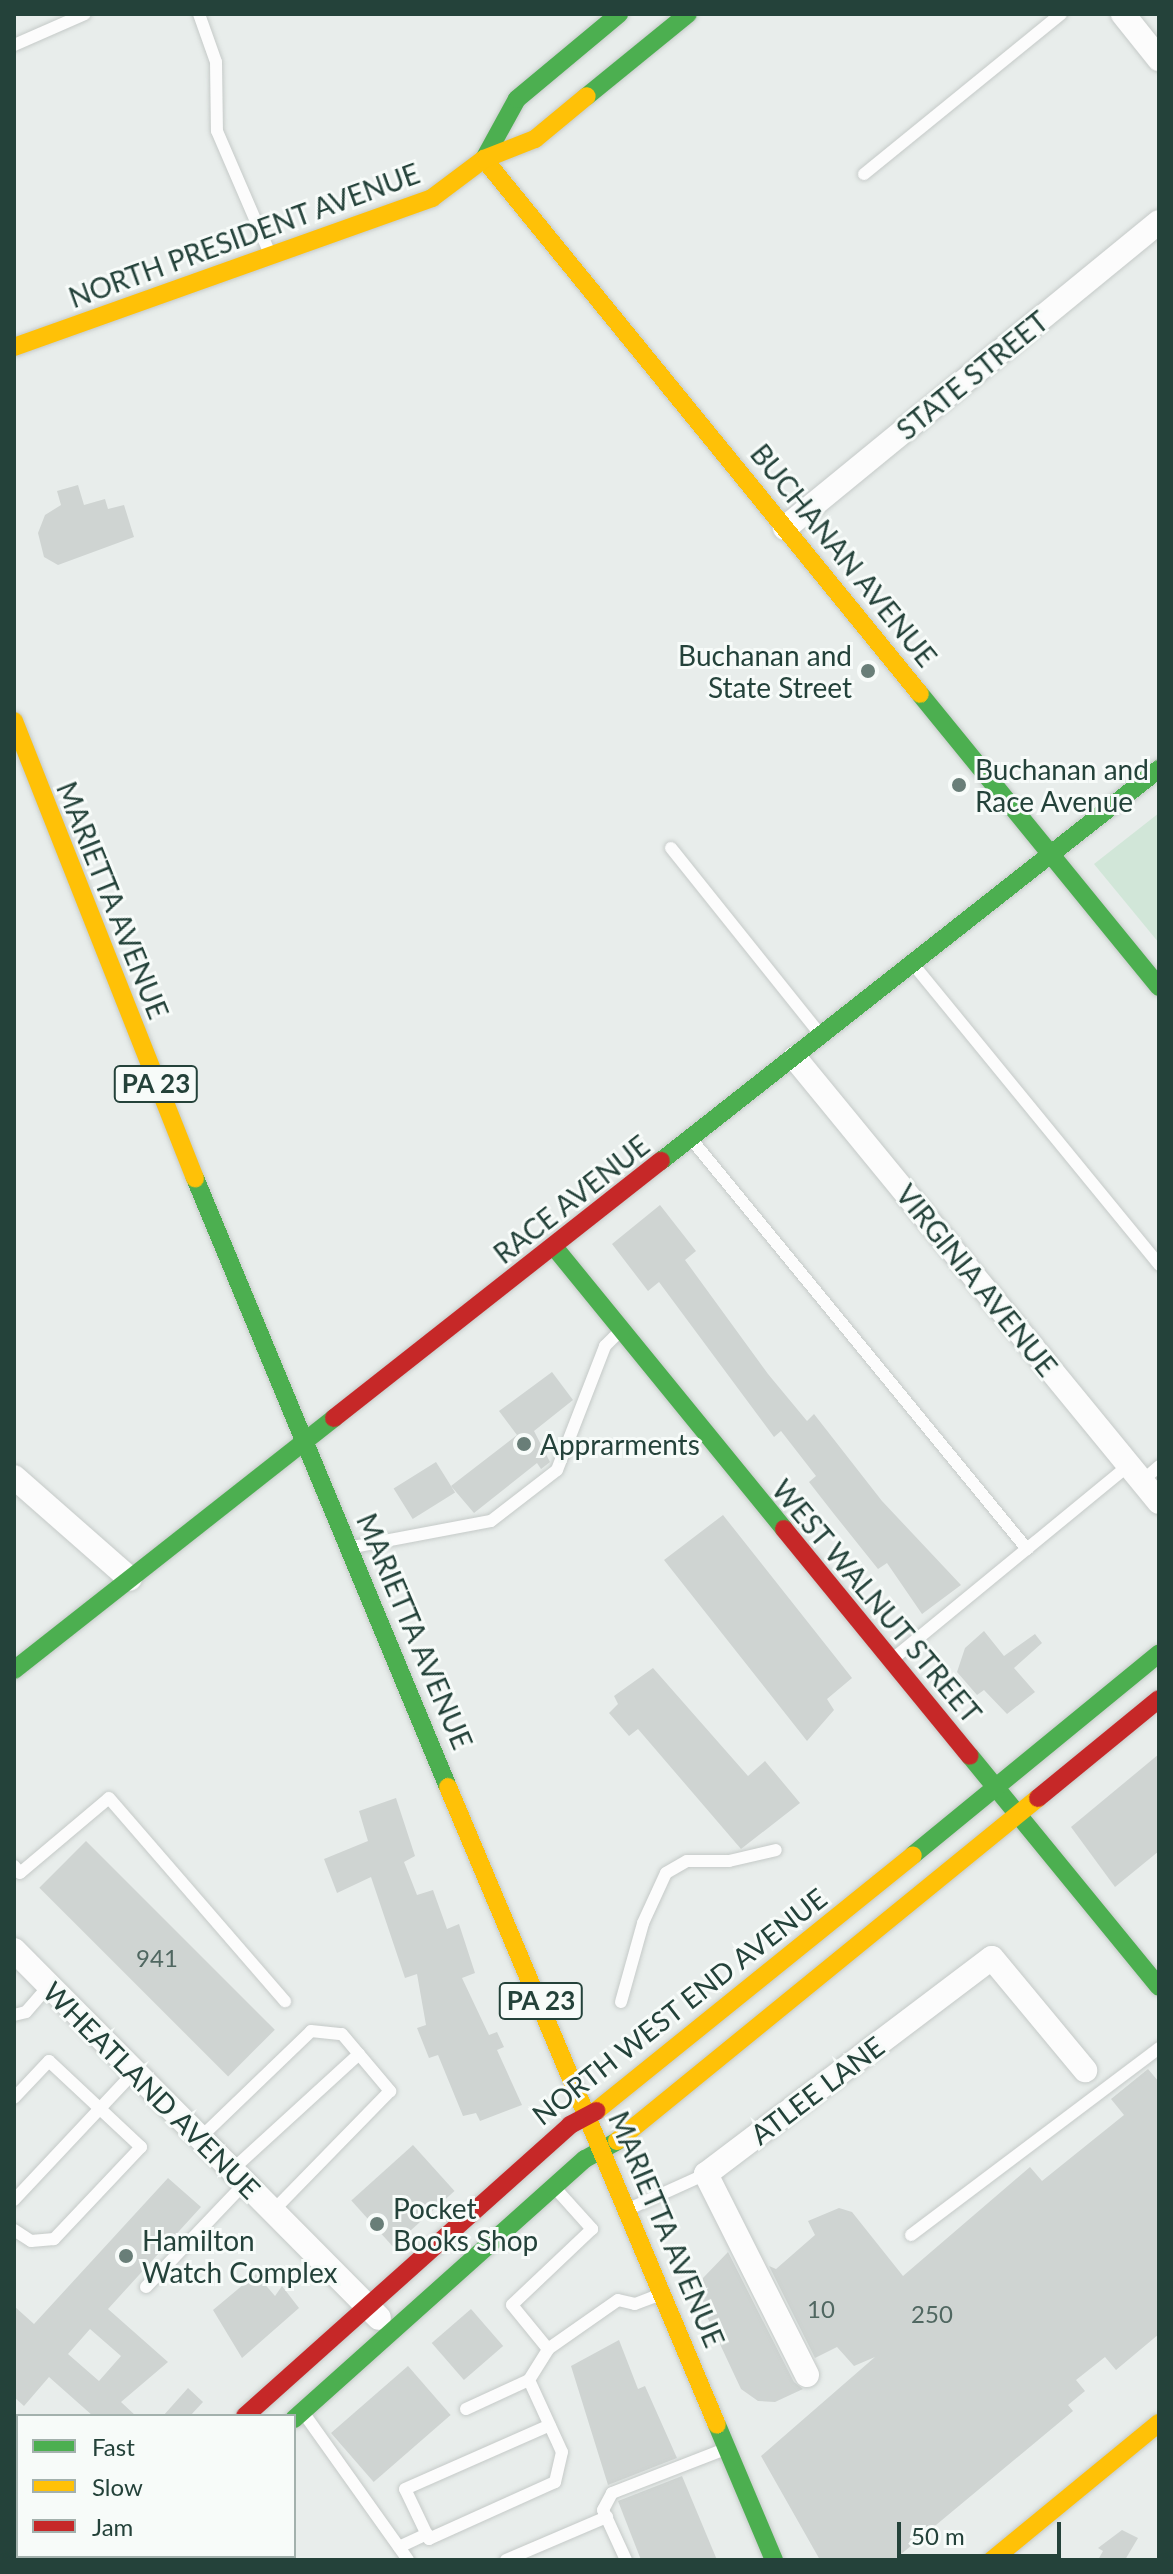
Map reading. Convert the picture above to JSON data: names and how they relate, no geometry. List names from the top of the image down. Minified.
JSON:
{"streets":{"main road":["NORTH PRESIDENT AVENUE","BUCHANAN AVENUE","MARIETTA AVENUE","PA 23","RACE AVENUE","WEST WALNUT STREET","NORTH WEST END AVENUE"],"street":["STATE STREET","VIRGINIA AVENUE","WHEATLAND AVENUE","ATLEE LANE"]},"crossings":[["NORTH PRESIDENT AVENUE","BUCHANAN AVENUE"],["STATE STREET","BUCHANAN AVENUE"],["BUCHANAN AVENUE","RACE AVENUE"],["MARIETTA AVENUE","RACE AVENUE"],["MARIETTA AVENUE","NORTH WEST END AVENUE"],["RACE AVENUE","VIRGINIA AVENUE"],["RACE AVENUE","WEST WALNUT STREET"],["WEST WALNUT STREET","NORTH WEST END AVENUE"],["NORTH WEST END AVENUE","WHEATLAND AVENUE"]],"places":["Buchanan and State Street","Buchanan and Race Avenue","Apprarments","Pocket Books Shop","Hamilton Watch Complex"],"house_numbers":["941","10","250"],"legend":["Fast","Slow","Jam"],"scale_bar":"50 m"}
